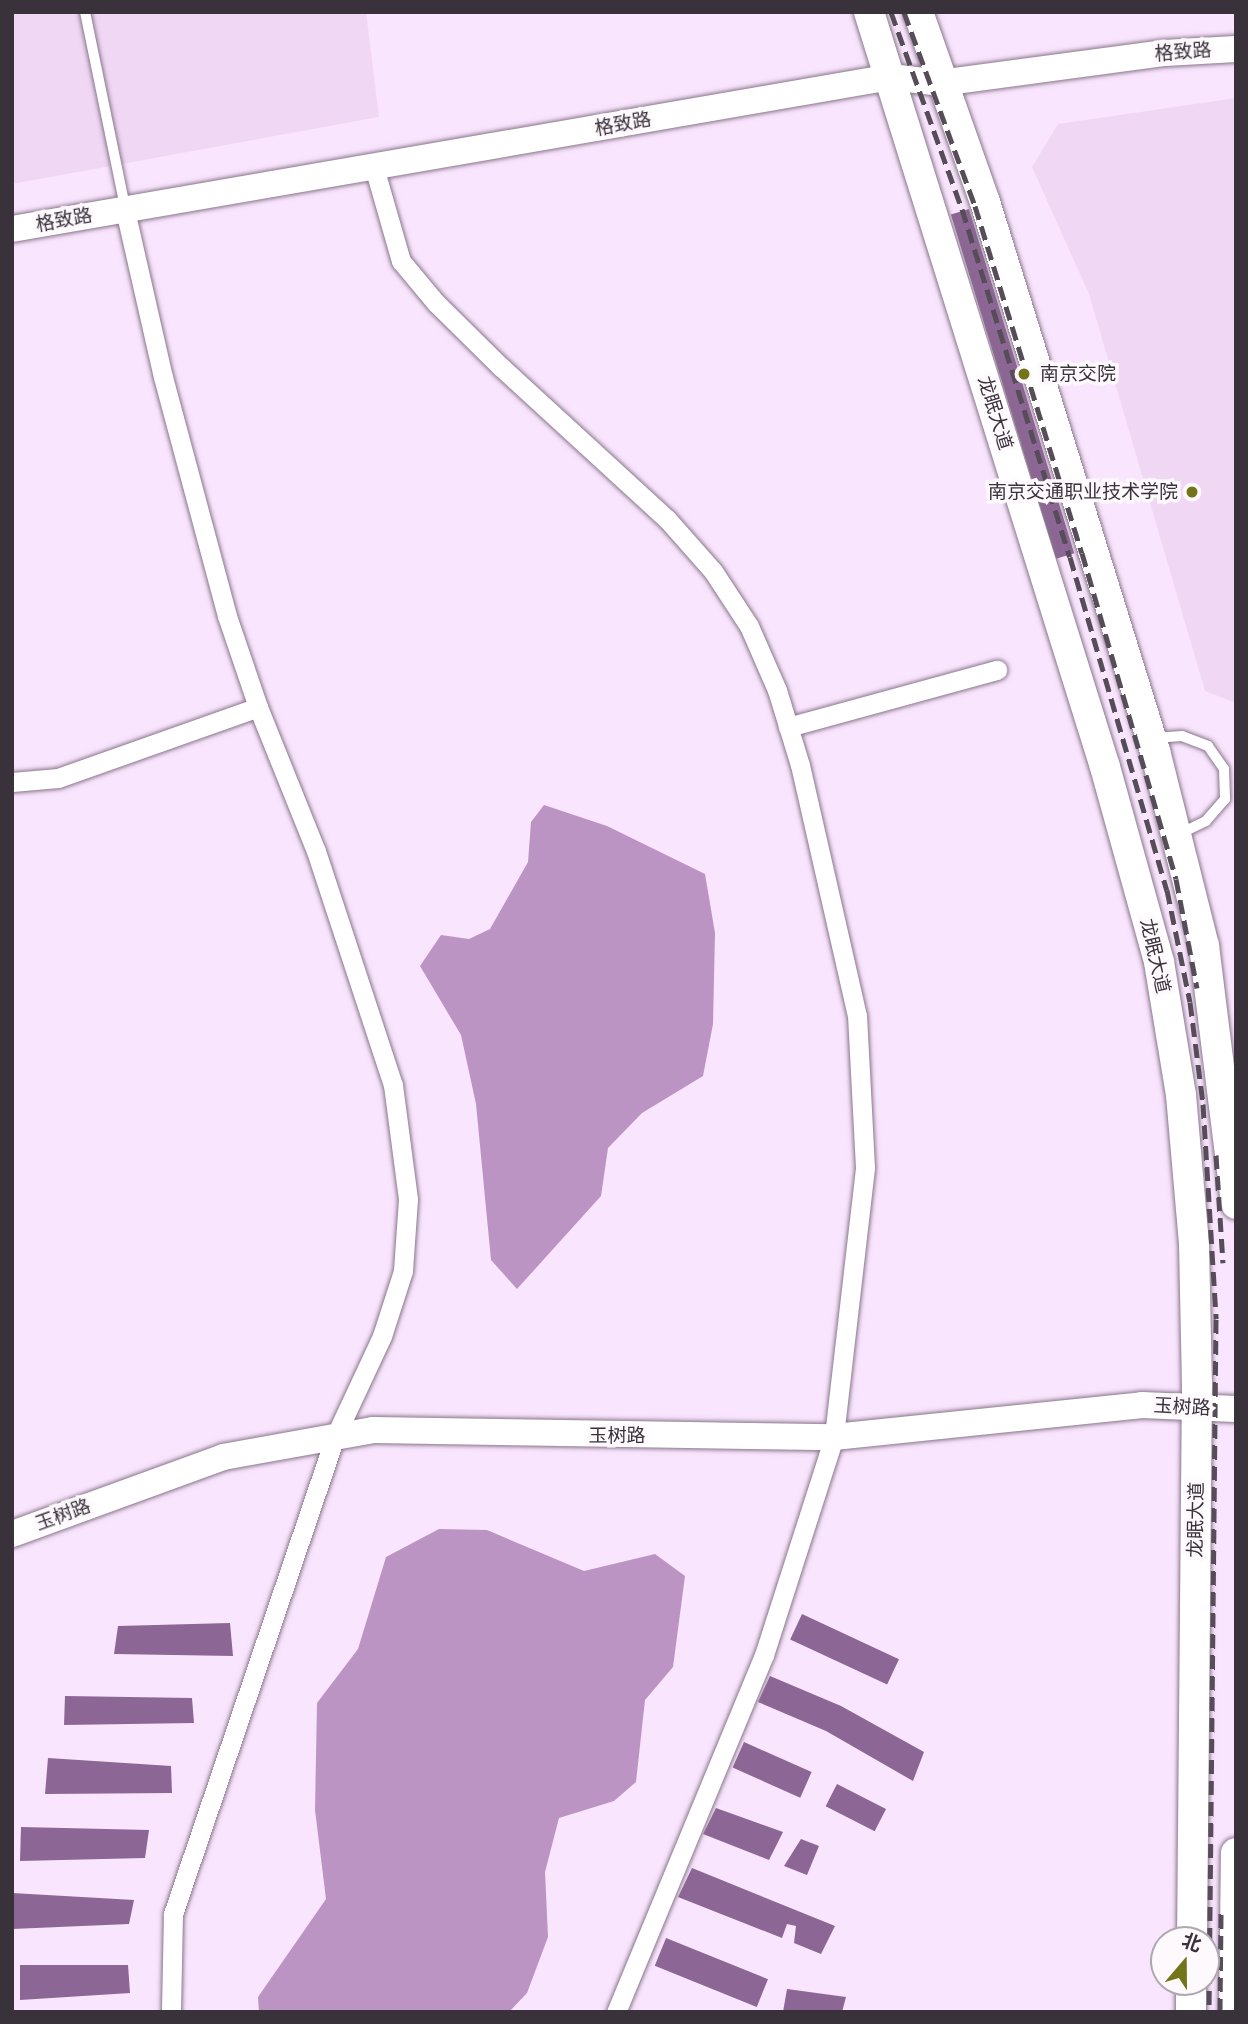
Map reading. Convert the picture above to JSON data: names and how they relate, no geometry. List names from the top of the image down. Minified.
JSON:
{"streets":{"main road":["格致路","龙眠大道","玉树路"]},"crossings":[["格致路","龙眠大道"],["龙眠大道","玉树路"]],"places":["南京交院","南京交通职业技术学院"],"north":"top"}
